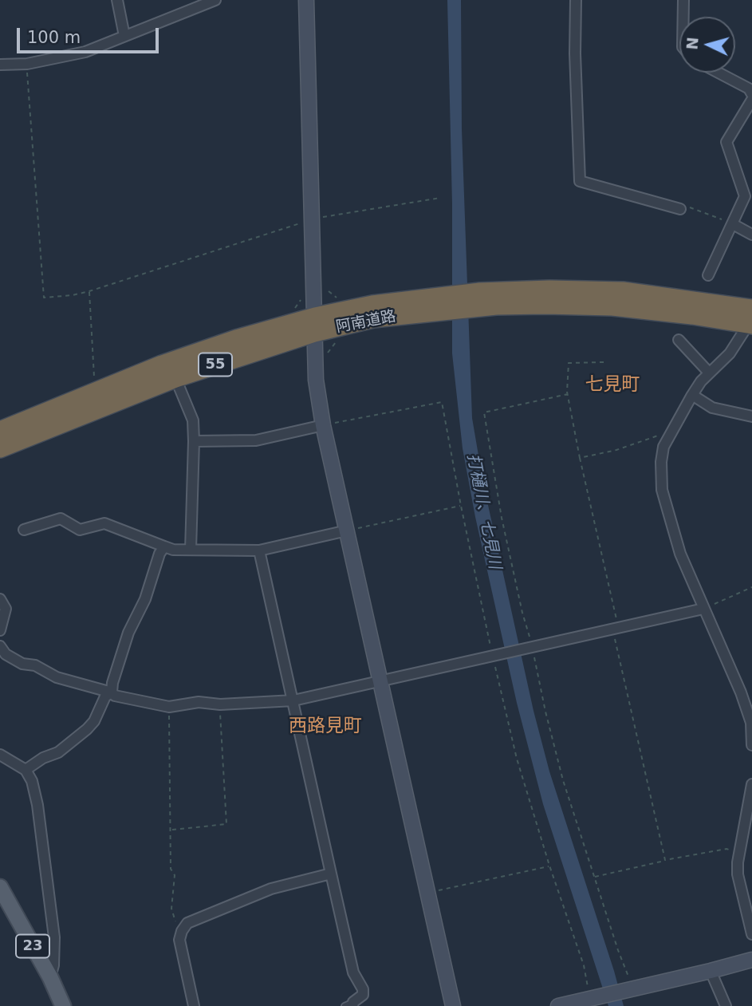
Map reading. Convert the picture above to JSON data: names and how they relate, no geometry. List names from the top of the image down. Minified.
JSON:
{"streets":{"highway":["阿南道路","55"],"main road":["23"]},"districts":["七見町","西路見町"],"water":["打樋川、七見川"],"scale_bar":"100 m","north":"left"}
